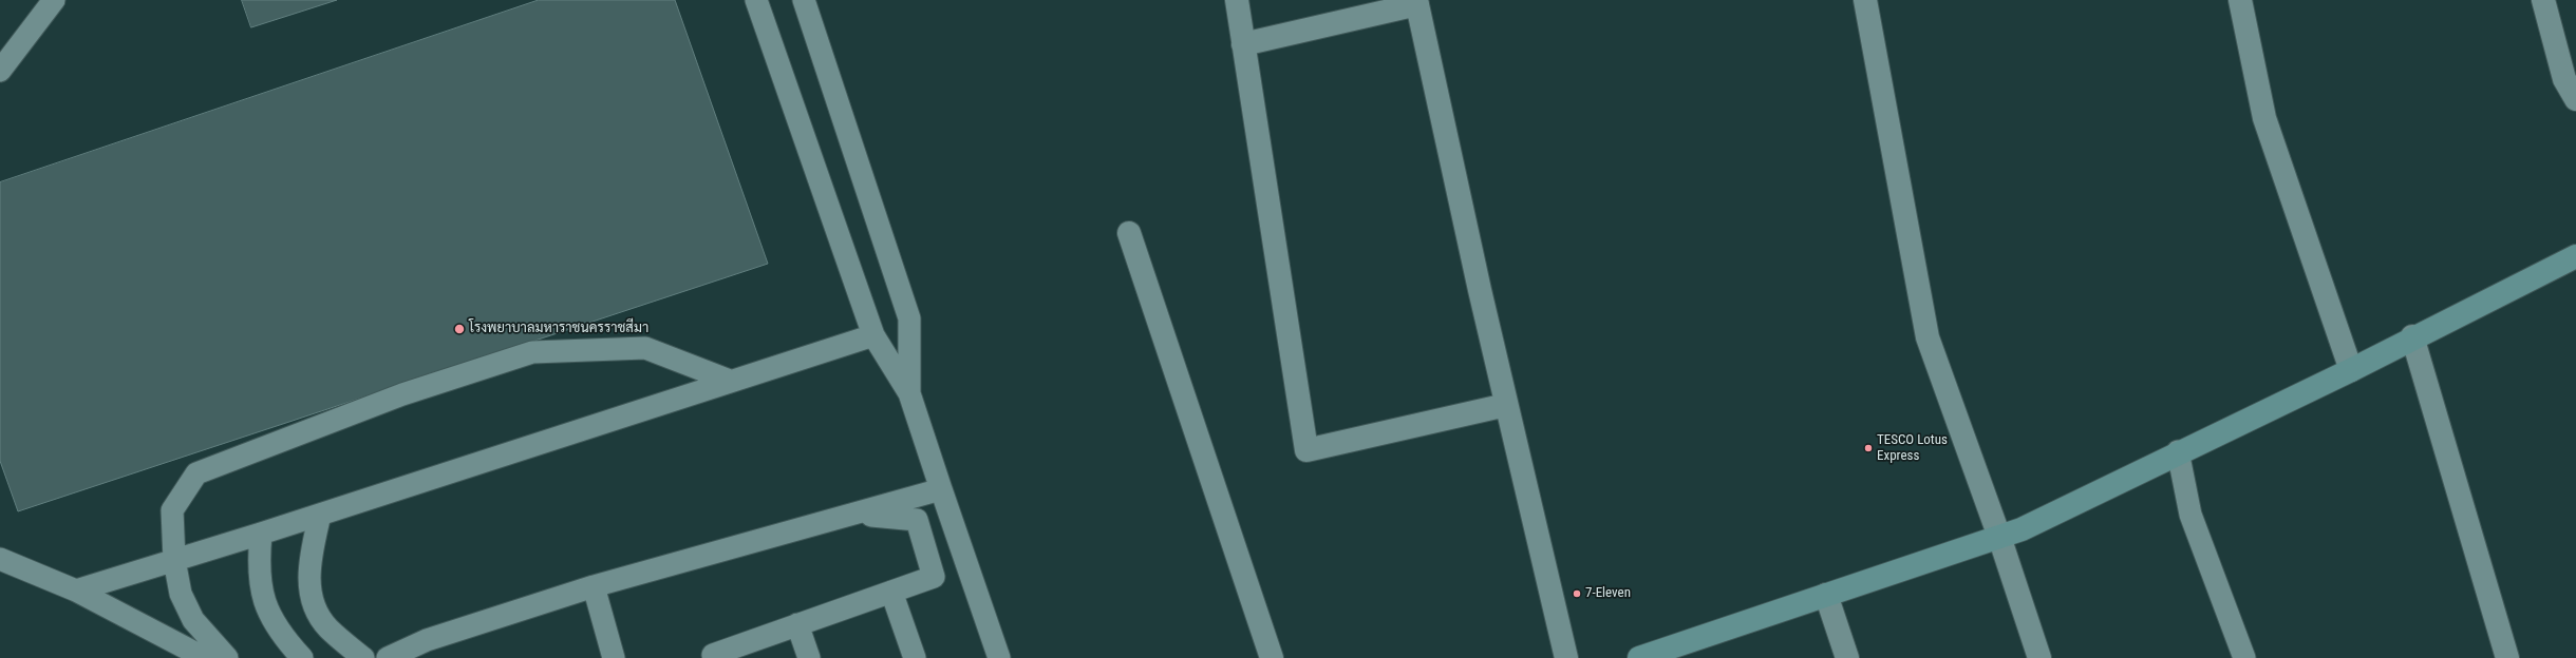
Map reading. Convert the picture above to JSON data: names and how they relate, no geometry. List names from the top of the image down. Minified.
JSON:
{"places":["โรงพยาบาลมหาราชนครราชสีมา","TESCO Lotus Express","7-Eleven"]}
